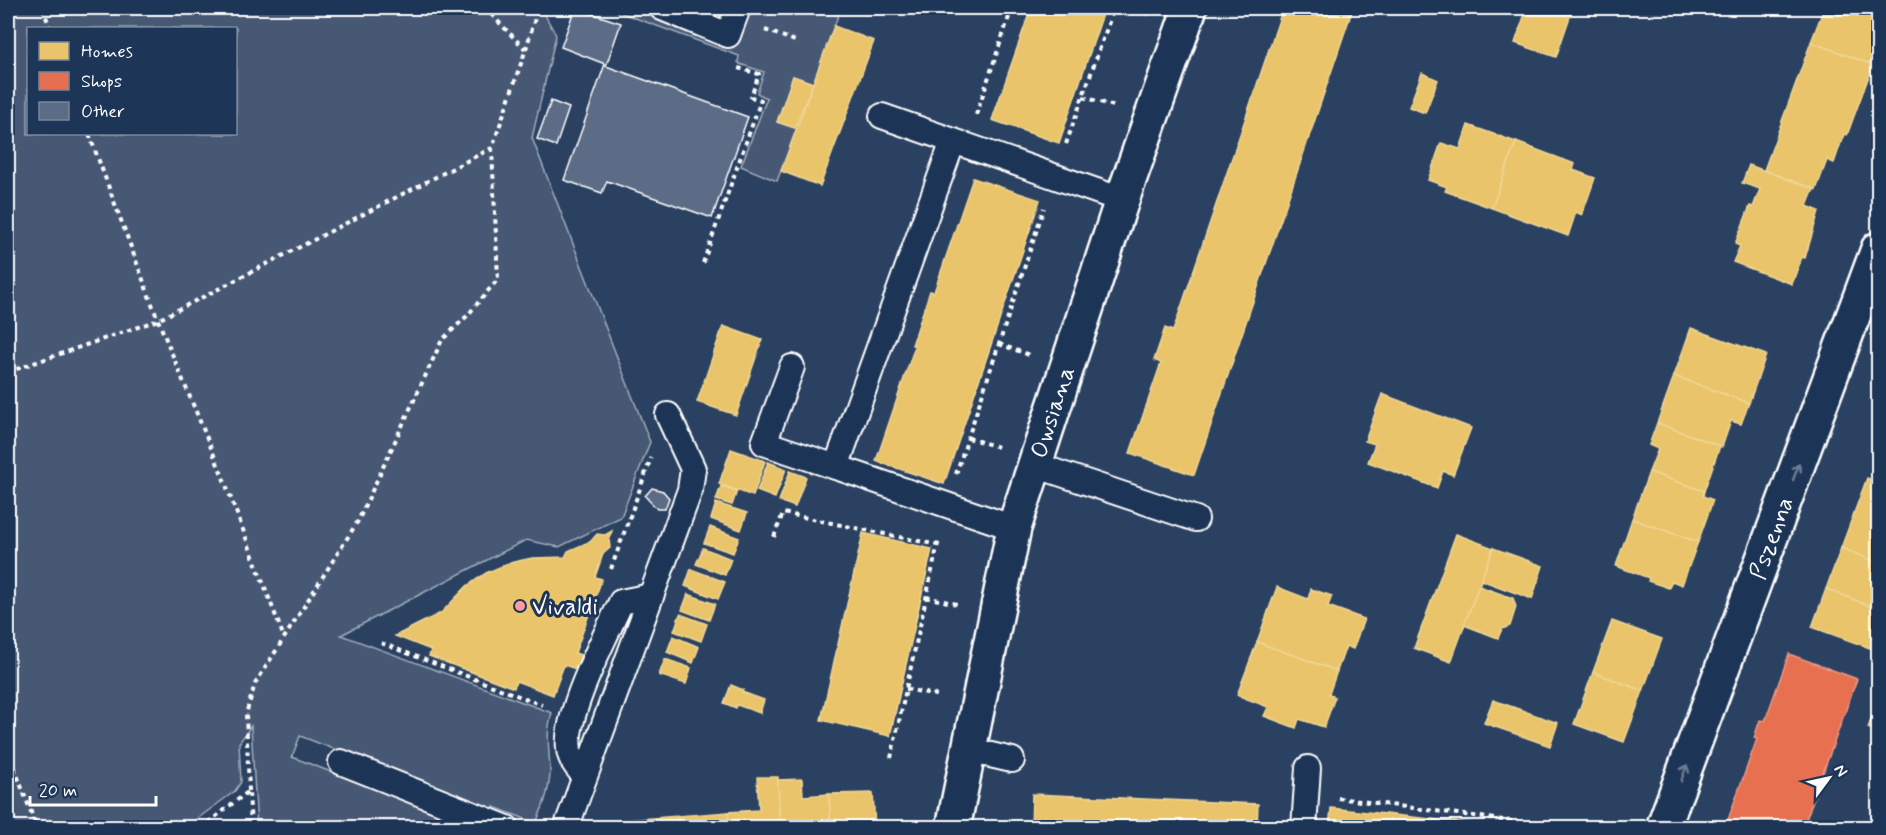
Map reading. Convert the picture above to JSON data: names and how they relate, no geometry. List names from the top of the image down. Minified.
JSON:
{"streets":{"street":["Owsiana","Pszenna"]},"one_way":["Pszenna"],"places":["Vivaldi"],"legend":["Homes","Shops","Other"],"scale_bar":"20 m","north":"top right"}
